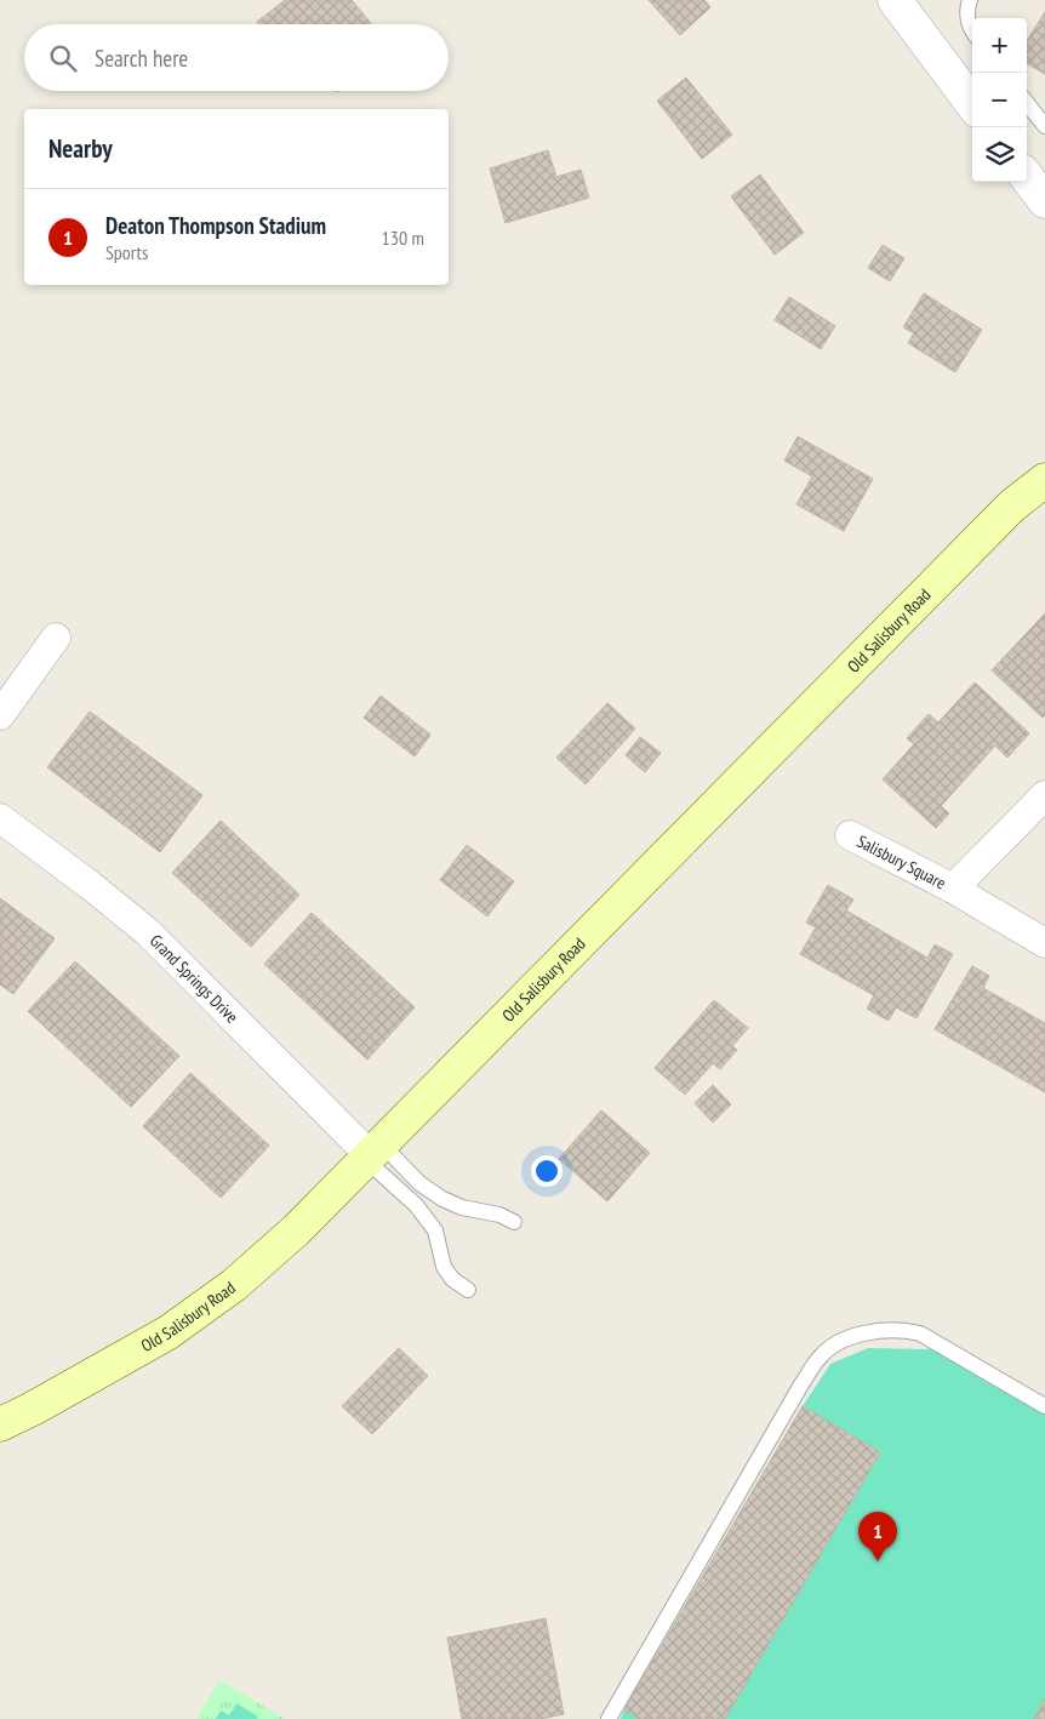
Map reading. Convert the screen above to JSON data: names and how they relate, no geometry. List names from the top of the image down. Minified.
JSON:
{"streets":{"main road":["Old Salisbury Road"],"street":["Salisbury Square","Grand Springs Drive"]},"crossings":[["Old Salisbury Road","Grand Springs Drive"]],"page":{"map_buttons":["+","−"],"search":"Search here","heading":"Nearby","list":[{"mark":"1","name":"Deaton Thompson Stadium","note":"Sports","value":"130 m"}],"pins":"1"}}
